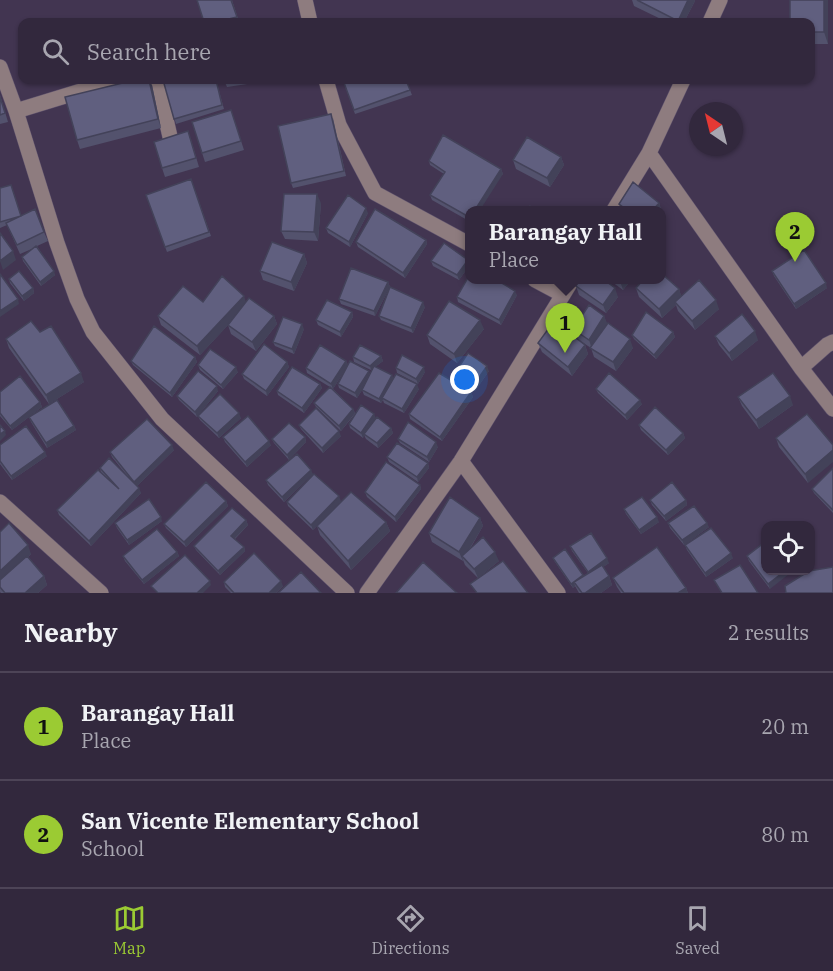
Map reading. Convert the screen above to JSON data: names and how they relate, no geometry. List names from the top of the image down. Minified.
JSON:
{"north":"top left","page":{"search":"Search here","popup":["Barangay Hall","Place"],"pins":["2","1"],"heading":["Nearby","2 results"],"list":[{"mark":"1","name":"Barangay Hall","note":"Place","value":"20 m"},{"mark":"2","name":"San Vicente Elementary School","note":"School","value":"80 m"}],"nav":["Map","Directions","Saved"]}}
